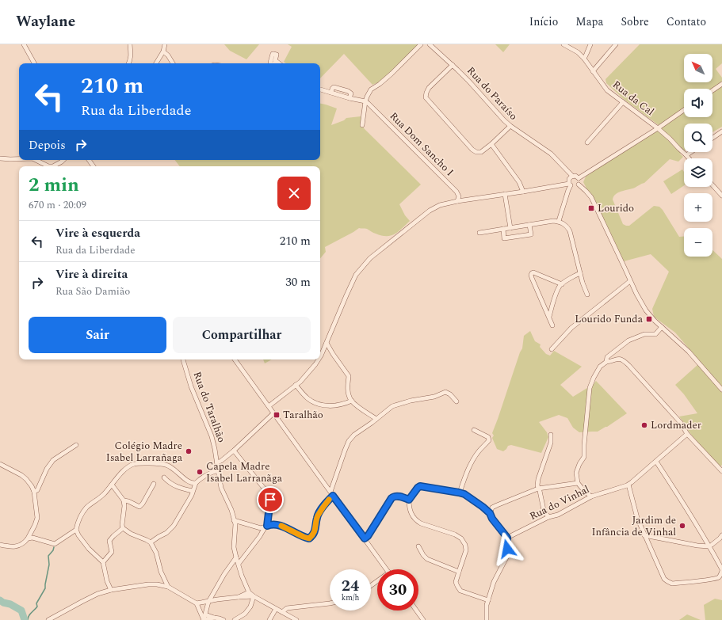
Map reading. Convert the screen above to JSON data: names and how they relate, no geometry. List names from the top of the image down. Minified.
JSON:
{"streets":{"street":["Rua do Paraíso","Rua da Cal","Rua Dom Sancho I","Rua do Taralhão","Rua do Vinhal"]},"places":{"transit":["Lourido","Lourido Funda","Taralhão"],"other":["Lordmader","Colégio Madre Isabel Larrañaga","Capela Madre Isabel Larranãga","Jardim de Infância de Vinhal"]},"north":"top left","page":{"header":"Waylane","nav":["Início","Mapa","Sobre","Contato"],"map_buttons":["+","−"],"turn":["210 m","Rua da Liberdade"],"then":"Depois","heading":["2 min","670 m · 20:09"],"list":[{"name":"Vire à esquerda","note":"Rua da Liberdade","value":"210 m"},{"name":"Vire à direita","note":"Rua São Damião","value":"30 m"}],"buttons":["Sair","Compartilhar"],"speed":"24 km/h","limit":"30"}}
